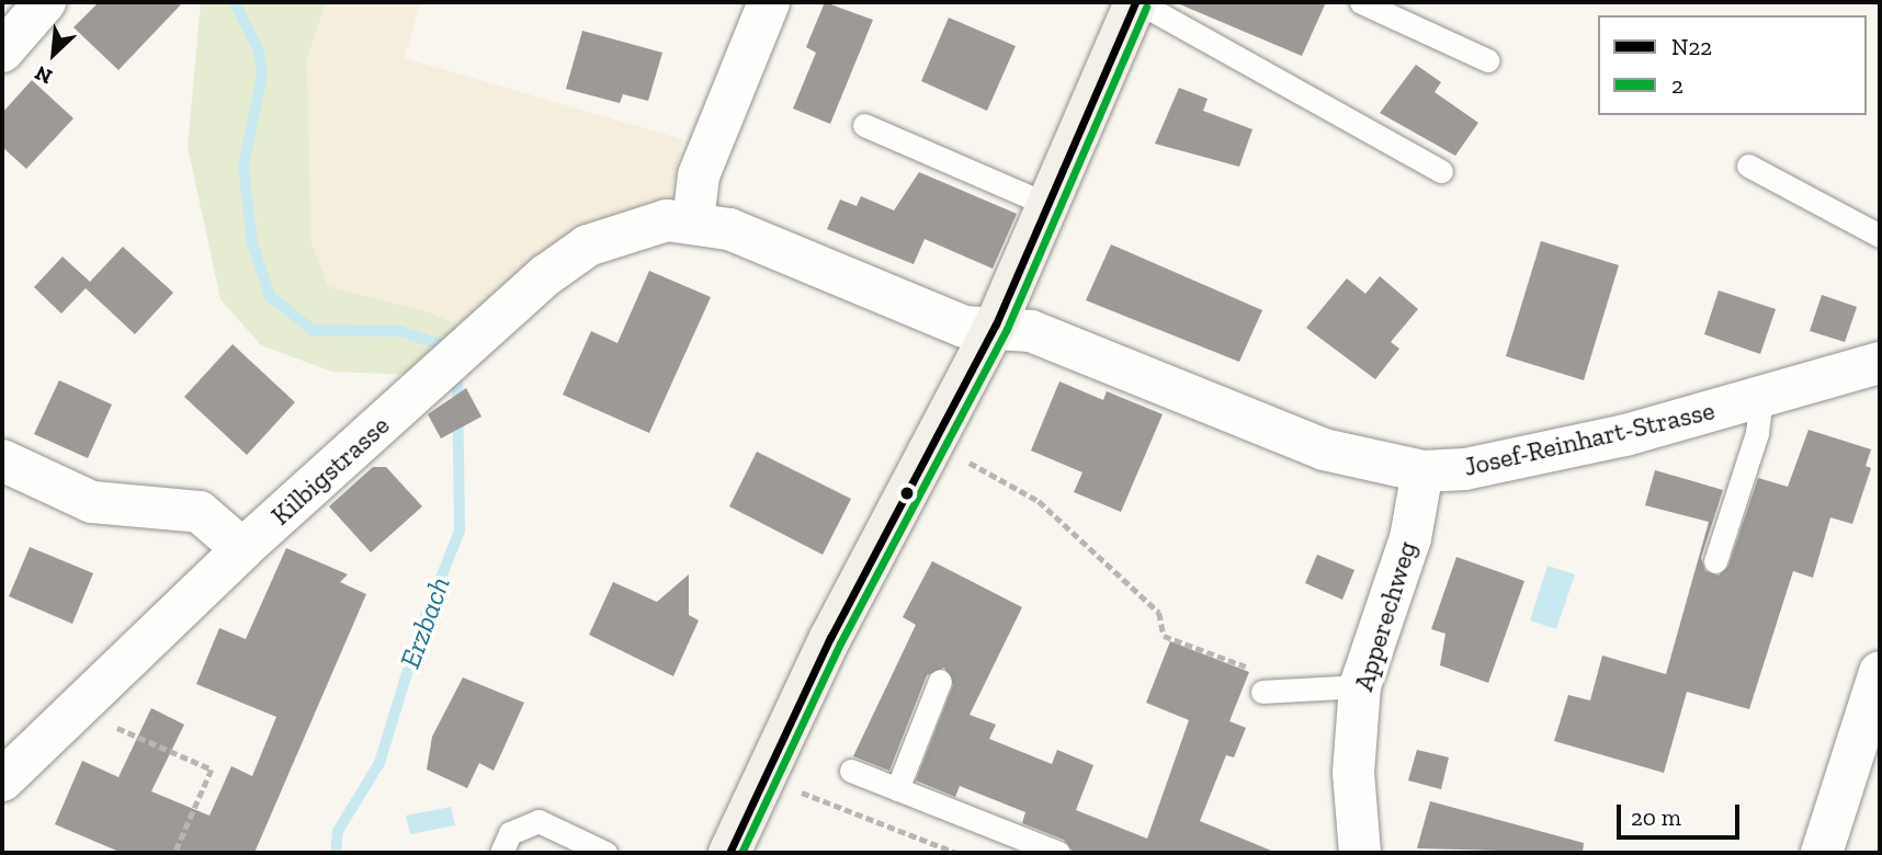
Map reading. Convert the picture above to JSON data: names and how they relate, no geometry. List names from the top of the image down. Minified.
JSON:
{"streets":{"street":["Josef-Reinhart-Strasse","Kilbigstrasse","Apperechweg"]},"crossings":[["Josef-Reinhart-Strasse","Kilbigstrasse"],["Josef-Reinhart-Strasse","Apperechweg"]],"water":["Erzbach"],"lines":["transit line N22","transit line 2"],"legend":["N22","2"],"scale_bar":"20 m","north":"bottom left"}
